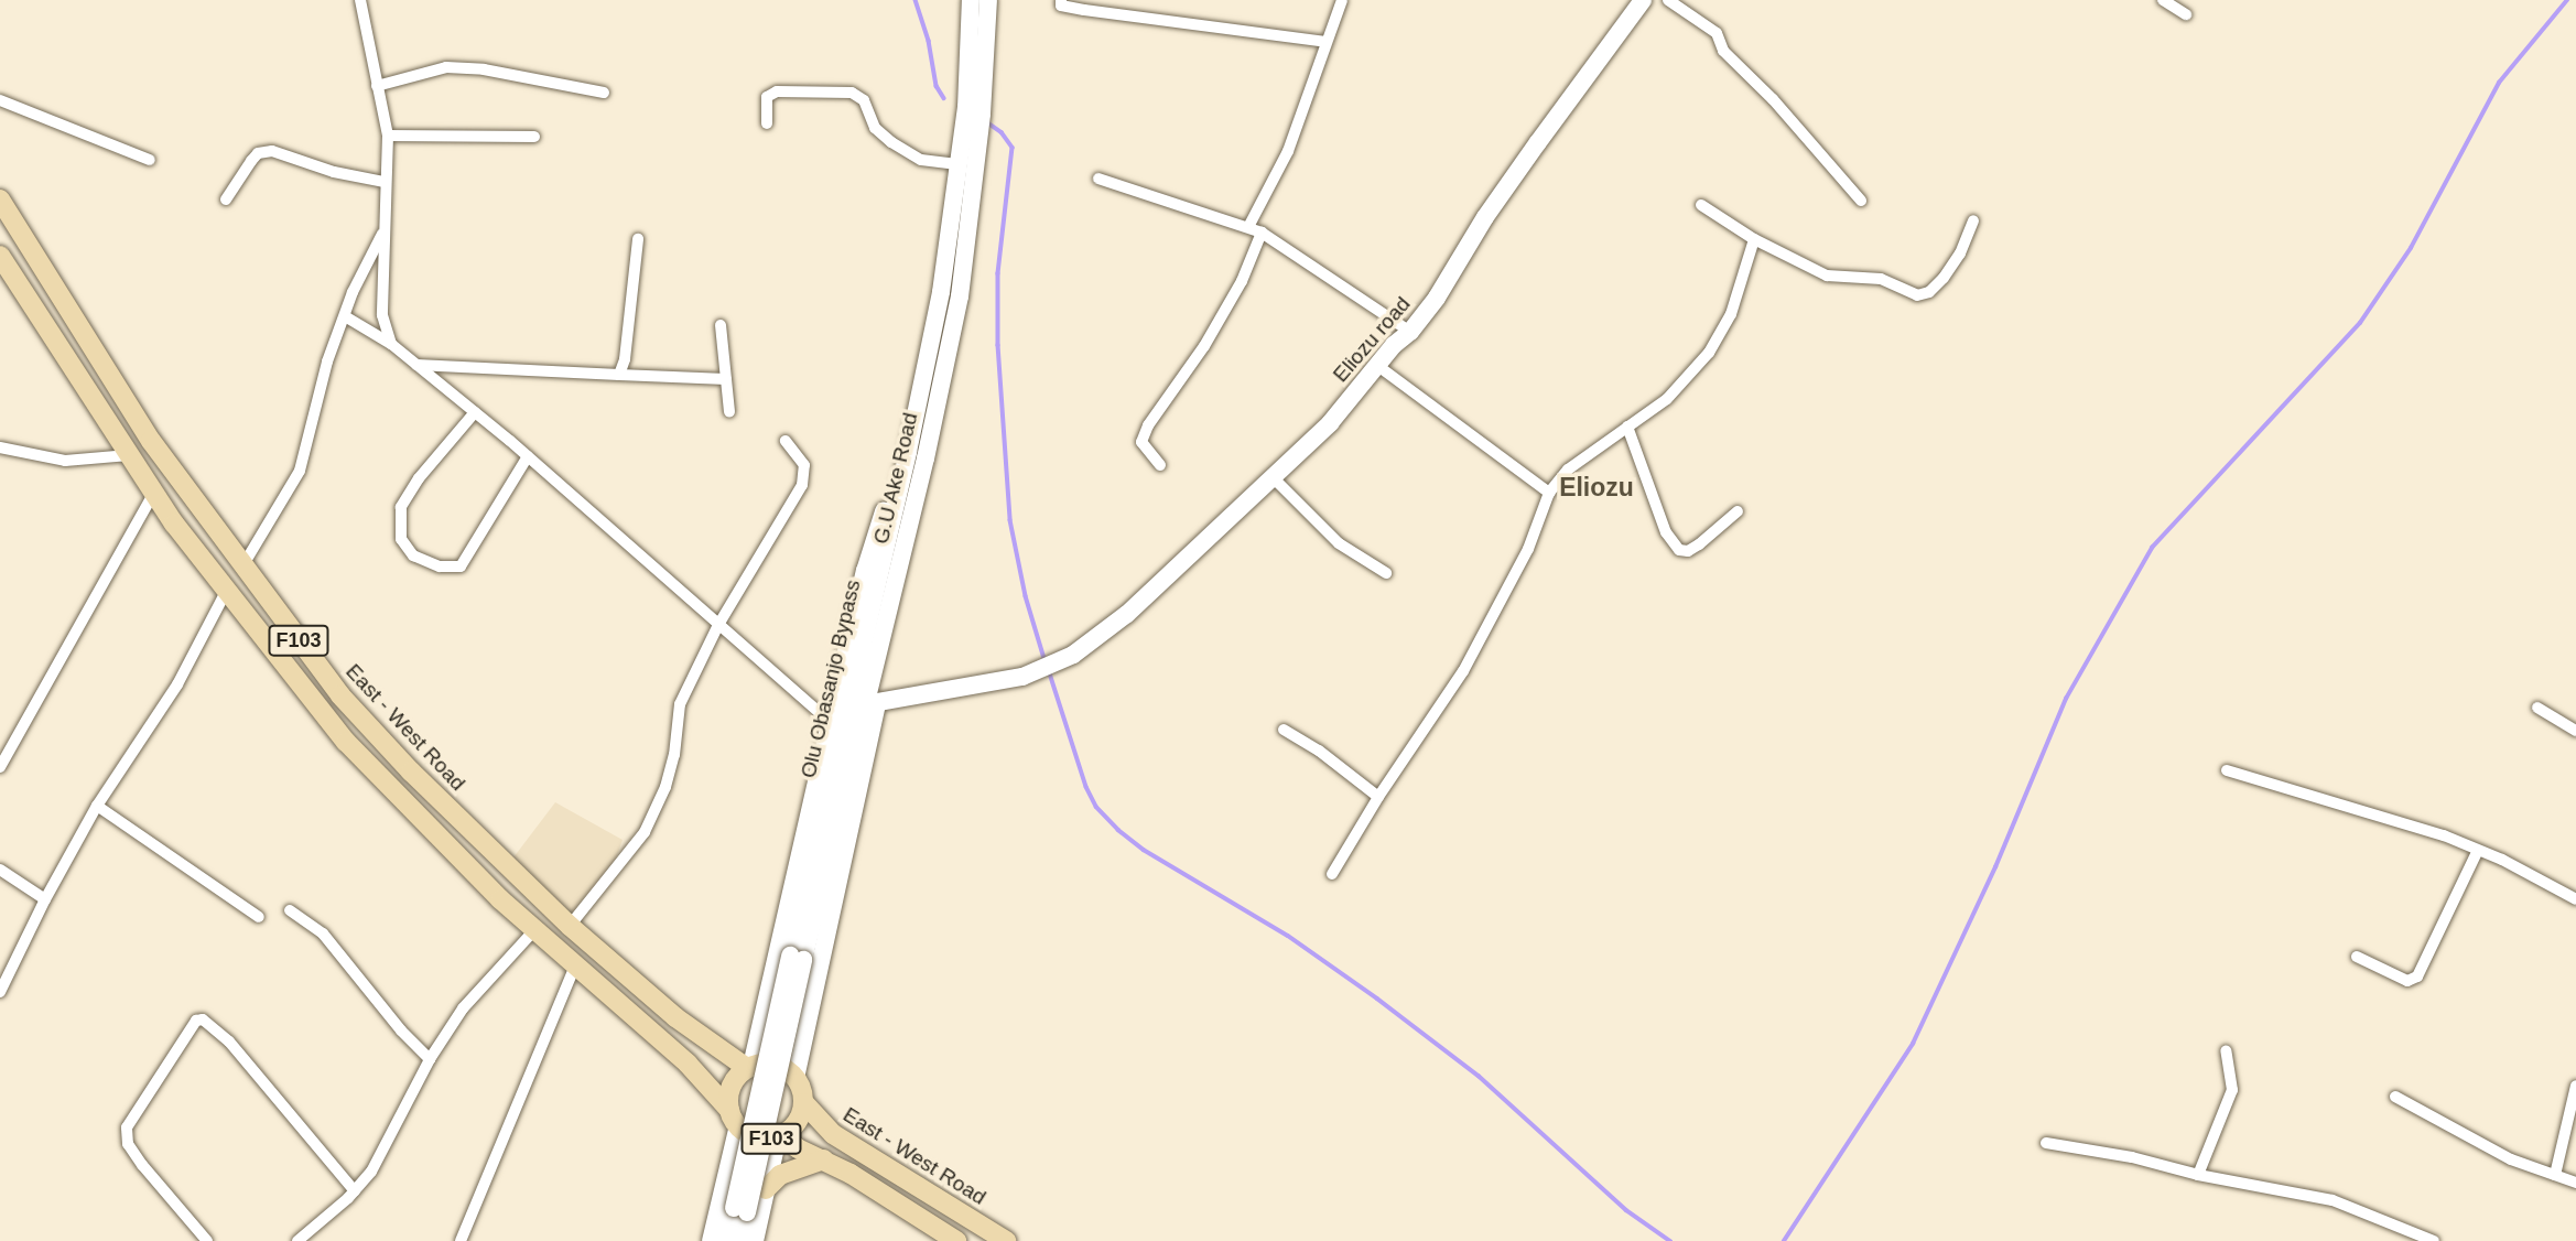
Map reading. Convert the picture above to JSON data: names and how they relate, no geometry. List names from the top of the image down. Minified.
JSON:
{"streets":{"main road":["Eliozu road","G.U Ake Road","F103","Olu Obasanjo Bypass","East - West Road"]},"crossings":[["G.U Ake Road","Olu Obasanjo Bypass"],["F103","East - West Road"]],"districts":["Eliozu"]}
